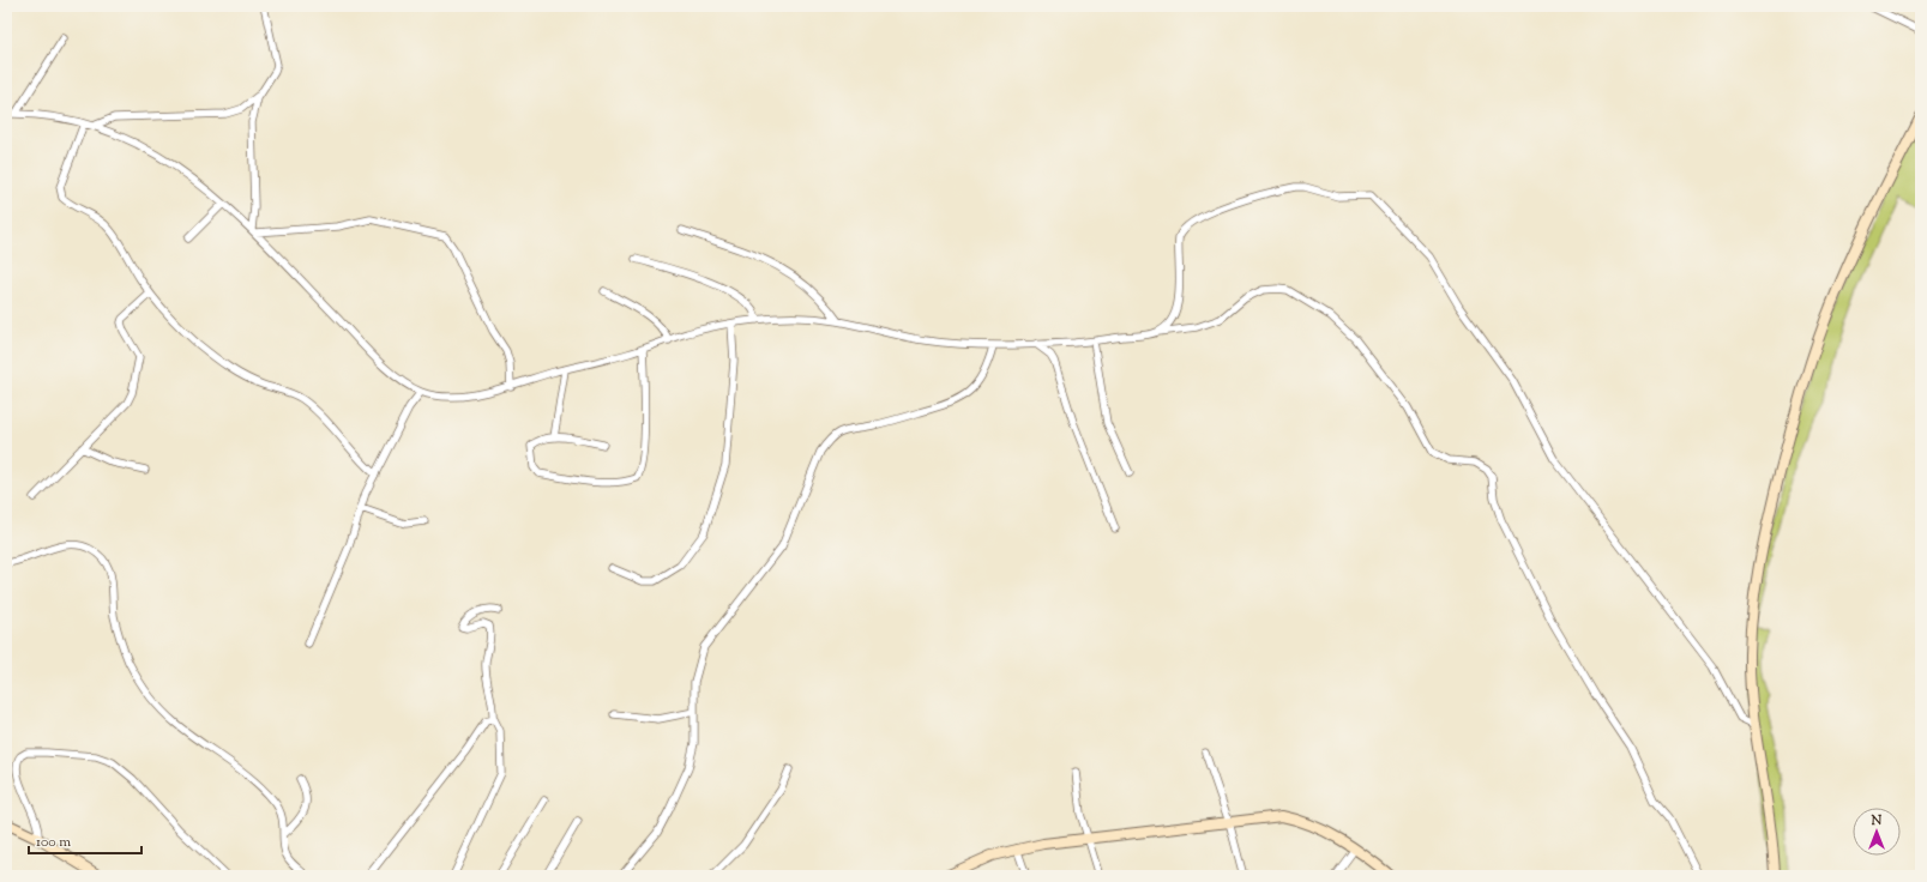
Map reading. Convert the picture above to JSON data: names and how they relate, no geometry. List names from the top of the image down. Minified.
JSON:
{"scale_bar":"100 m","north":"top"}
